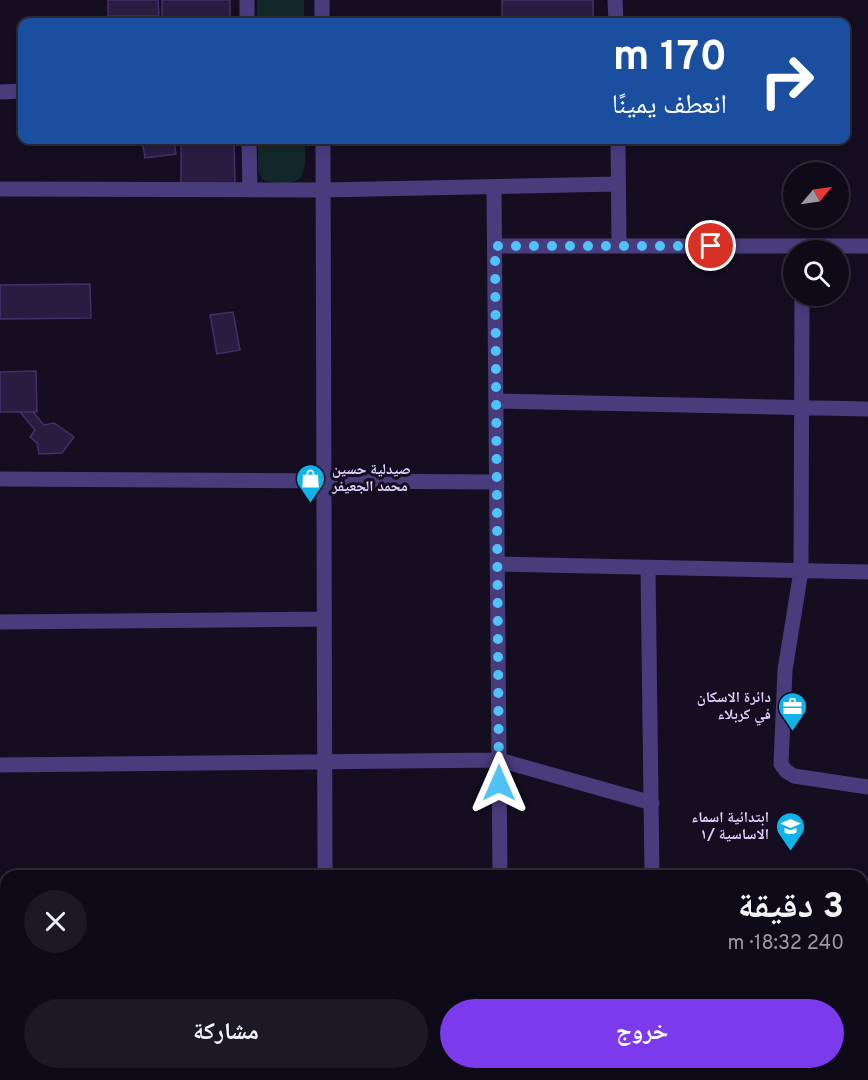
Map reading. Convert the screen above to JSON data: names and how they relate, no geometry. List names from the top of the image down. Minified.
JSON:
{"places":{"shop":["صيدلية حسين محمد الجعيفر"],"office":["دائرة الاسكان في كربلاء"],"school or university":["ابتدائية اسماء الاساسية /١"]},"north":"top right","page":{"turn":["170 m","انعطف يمينًا"],"heading":["3 دقيقة","240 m · 18:32"],"buttons":["خروج","مشاركة"]}}
